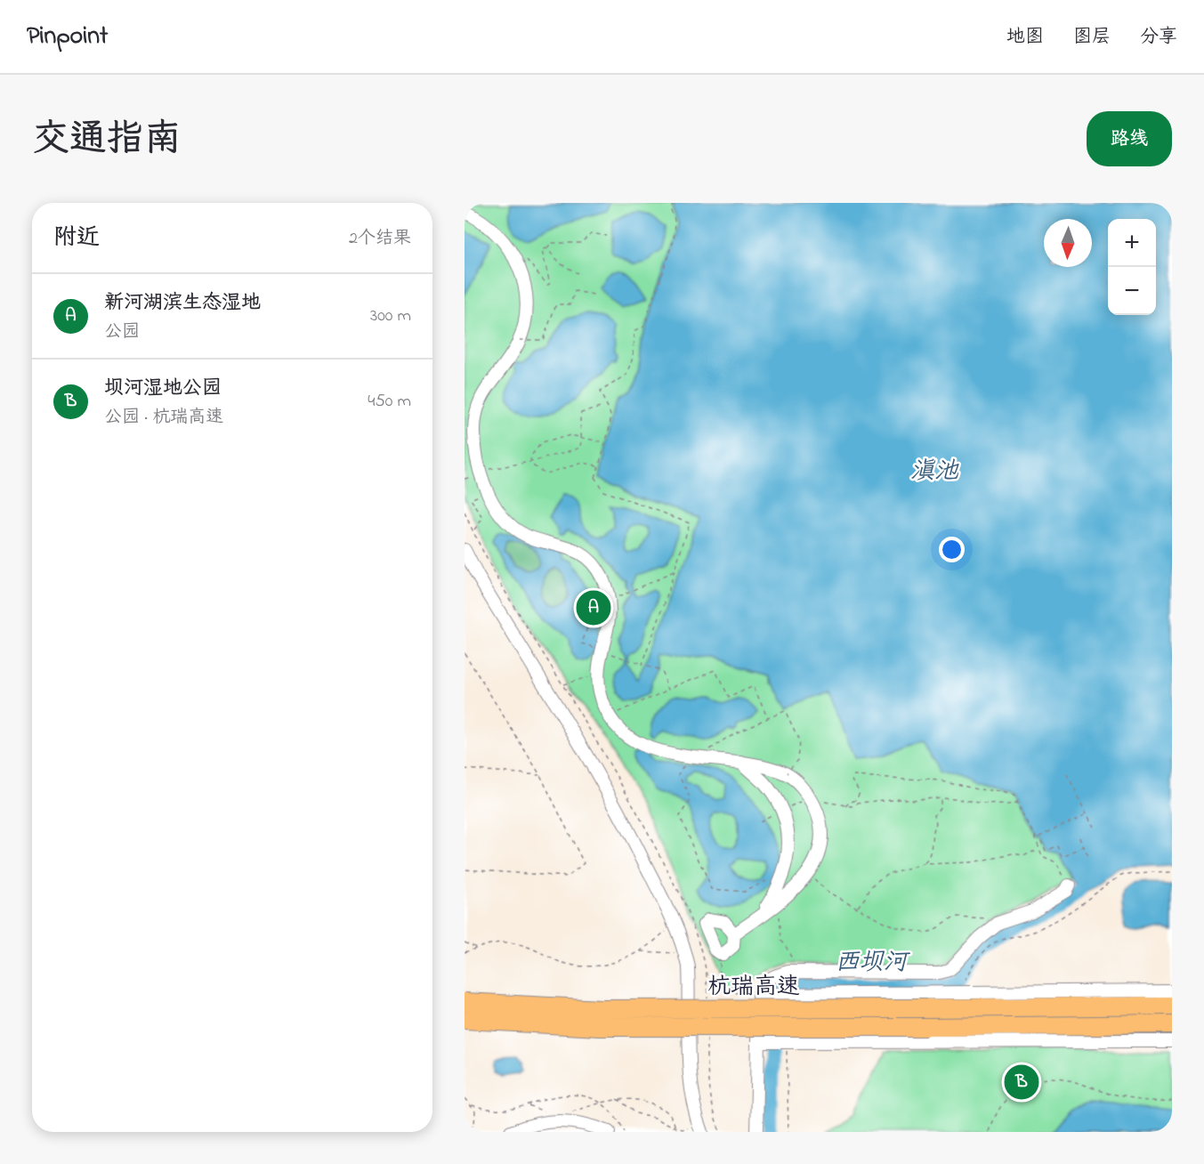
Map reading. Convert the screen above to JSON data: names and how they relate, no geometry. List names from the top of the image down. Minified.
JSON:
{"streets":{"highway":["杭瑞高速"]},"water":["滇池","西坝河"],"north":"bottom","page":{"header":"Pinpoint","nav":["地图","图层","分享"],"title":"交通指南","buttons":"路线","heading":["附近","2个结果"],"map_buttons":["+","−"],"list":[{"mark":"A","name":"新河湖滨生态湿地","note":"公园","value":"300 m"},{"mark":"B","name":"坝河湿地公园","note":"公园 · 杭瑞高速","value":"450 m"}],"pins":["A","B"]}}
